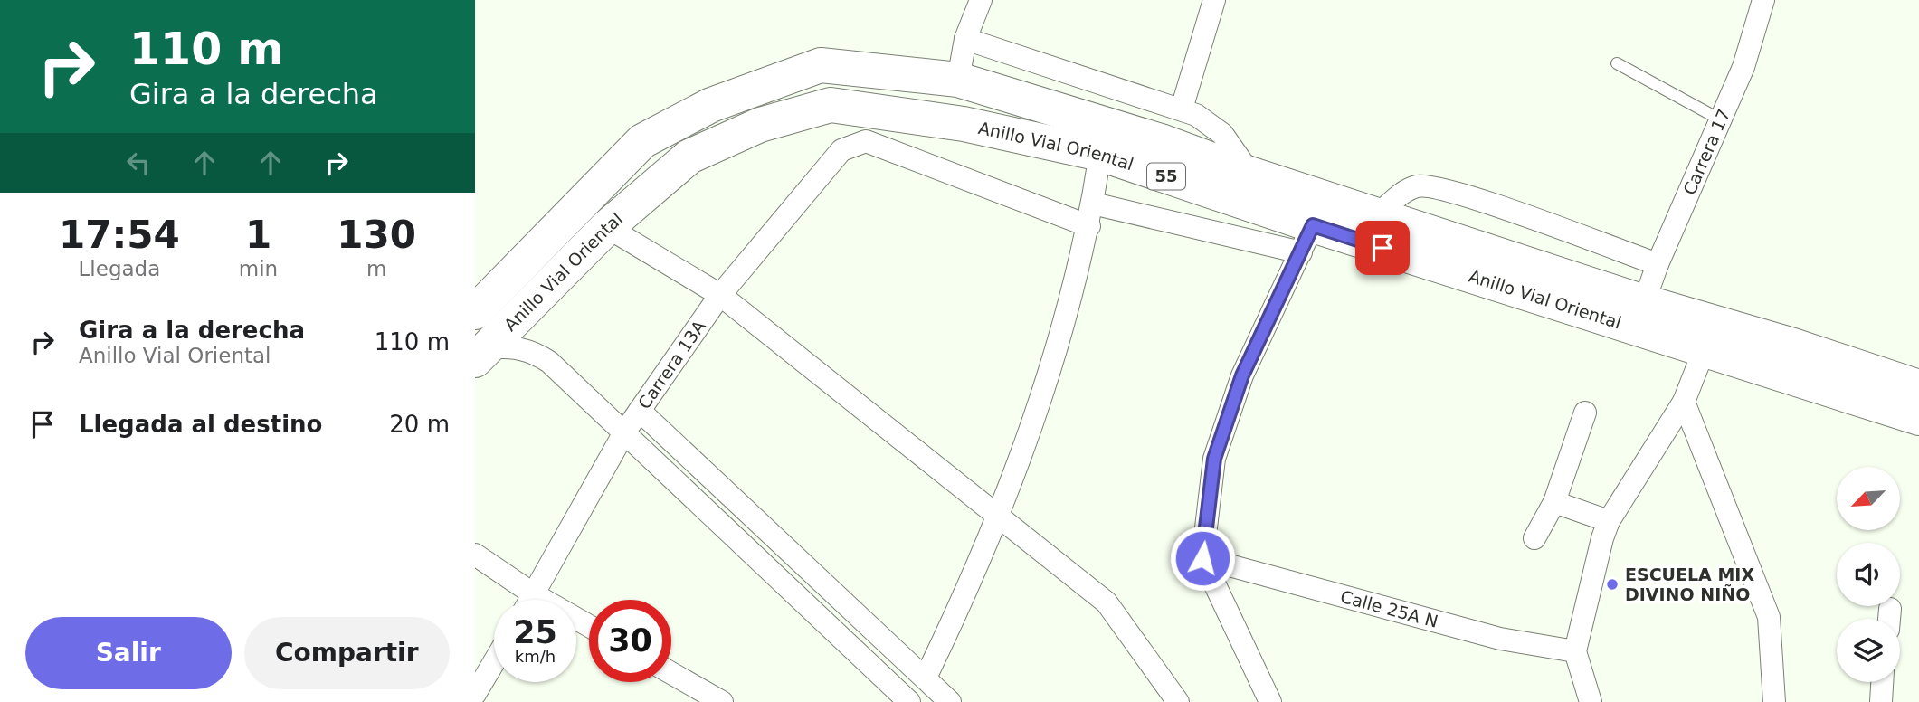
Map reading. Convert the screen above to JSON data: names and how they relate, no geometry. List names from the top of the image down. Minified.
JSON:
{"streets":{"highway":["Anillo Vial Oriental","55"],"street":["Carrera 17","Carrera 13A","Calle 25A N"]},"crossings":[["Anillo Vial Oriental","Carrera 17"]],"places":["ESCUELA MIX DIVINO NIÑO"],"north":"bottom left","page":{"turn":["110 m","Gira a la derecha"],"eta":["17:54","Llegada","1","min","130","m"],"list":[{"name":"Gira a la derecha","note":"Anillo Vial Oriental","value":"110 m"},{"name":"Llegada al destino","value":"20 m"}],"speed":"25 km/h","limit":"30","buttons":["Salir","Compartir"]}}
